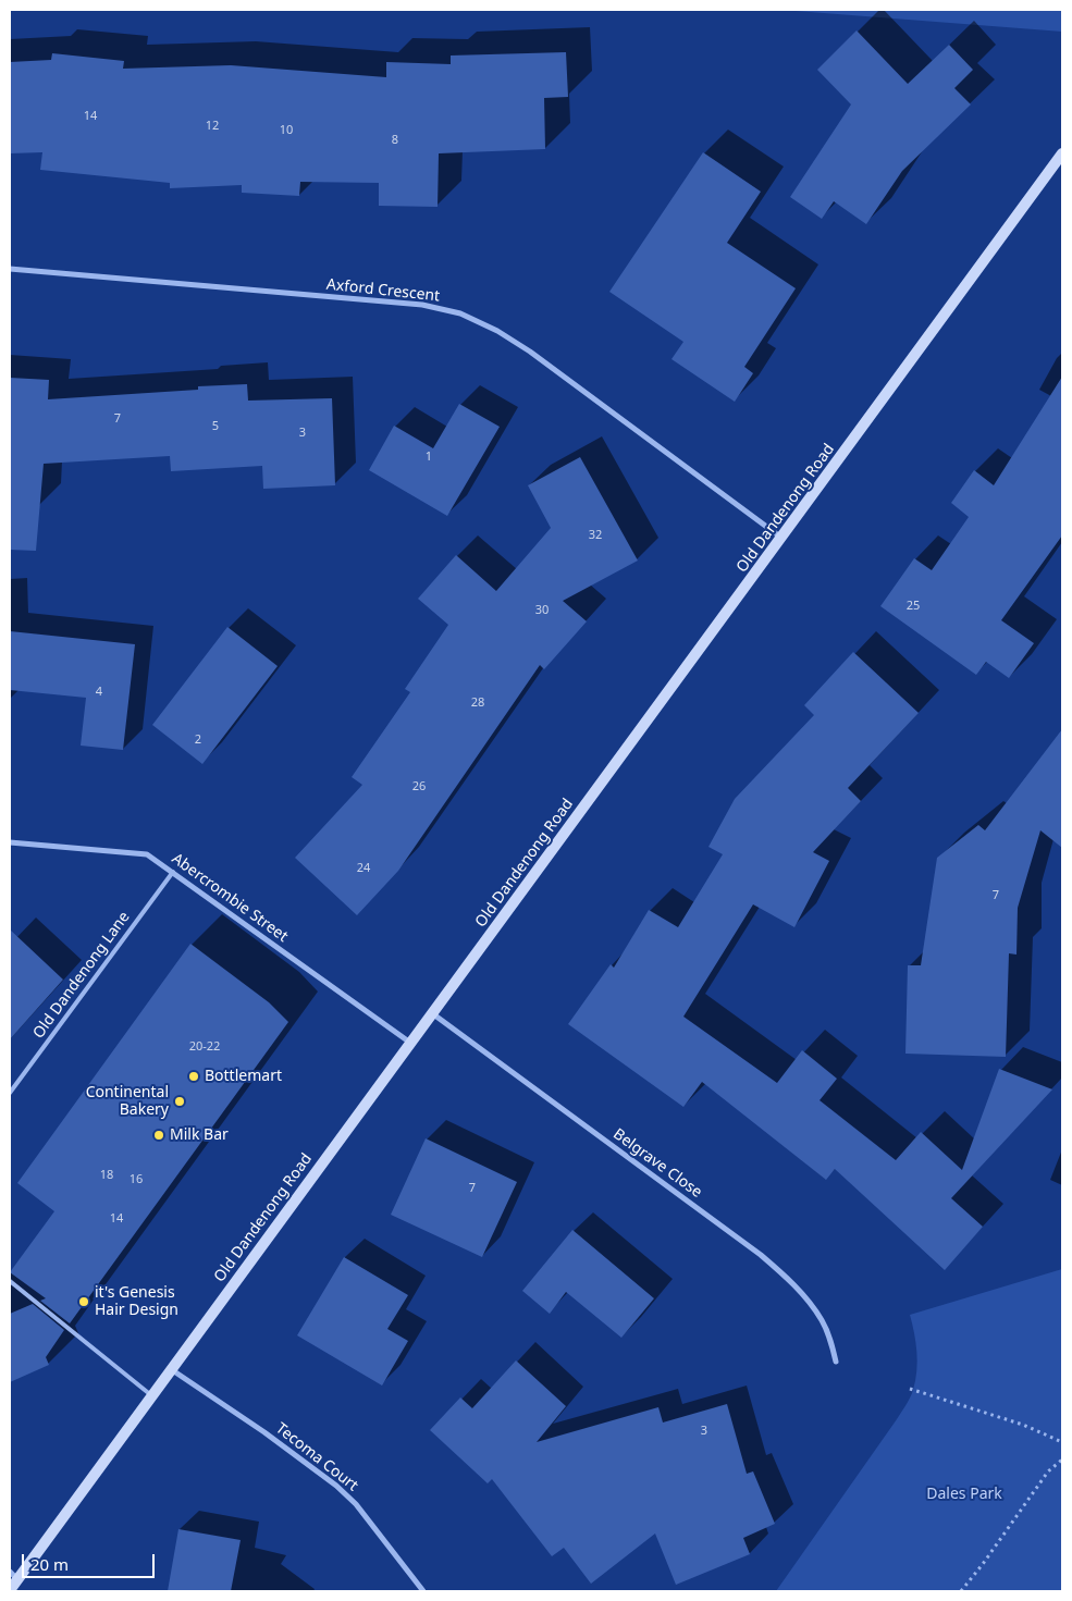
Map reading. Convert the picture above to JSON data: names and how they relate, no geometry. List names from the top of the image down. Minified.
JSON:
{"streets":{"main road":["Old Dandenong Road"],"street":["Axford Crescent","Abercrombie Street","Belgrave Close","Tecoma Court"],"lane":["Old Dandenong Lane"]},"crossings":[["Axford Crescent","Old Dandenong Road"],["Old Dandenong Road","Abercrombie Street"],["Old Dandenong Road","Belgrave Close"],["Old Dandenong Road","Tecoma Court"],["Abercrombie Street","Old Dandenong Lane"]],"parks":["Dales Park"],"places":["Bottlemart","Continental Bakery","Milk Bar","it's Genesis Hair Design"],"house_numbers":["14","12","10","8","7","5","3","1","32","25","30","4","28","2","26","24","7","20-22","18","16","7","14","3"],"scale_bar":"20 m"}
